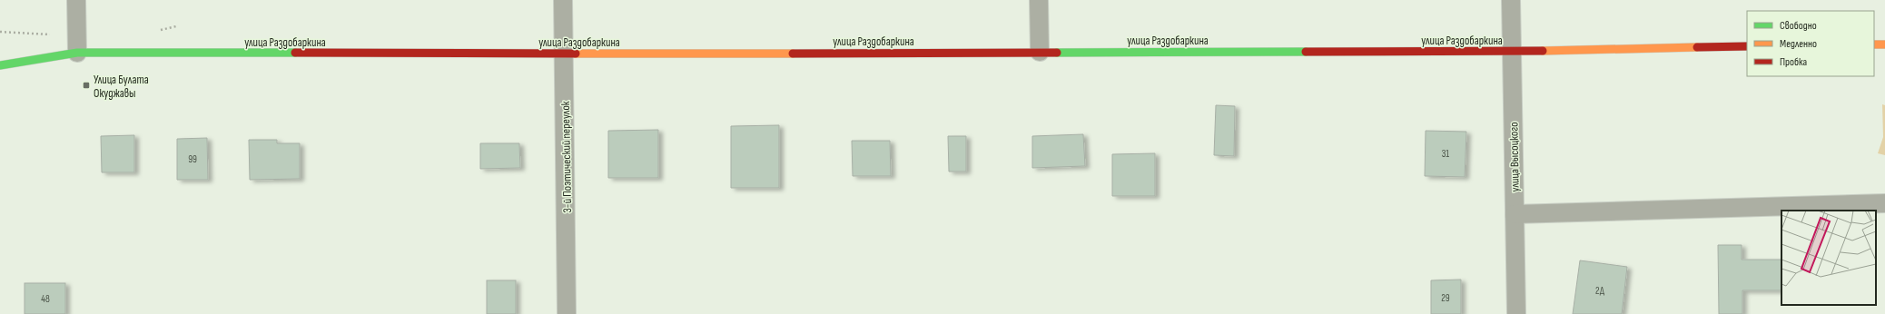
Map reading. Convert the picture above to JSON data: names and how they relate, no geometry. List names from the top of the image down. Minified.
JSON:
{"streets":{"street":["улица Раздобаркина","3-й Поэтический переулок","улица Высоцкого"]},"crossings":[["улица Раздобаркина","3-й Поэтический переулок"],["улица Раздобаркина","улица Высоцкого"]],"places":{"transit":["Улица Булата Окуджавы"]},"house_numbers":["31","99","2Д","29","48"],"legend":["Свободно","Медленно","Пробка"]}
